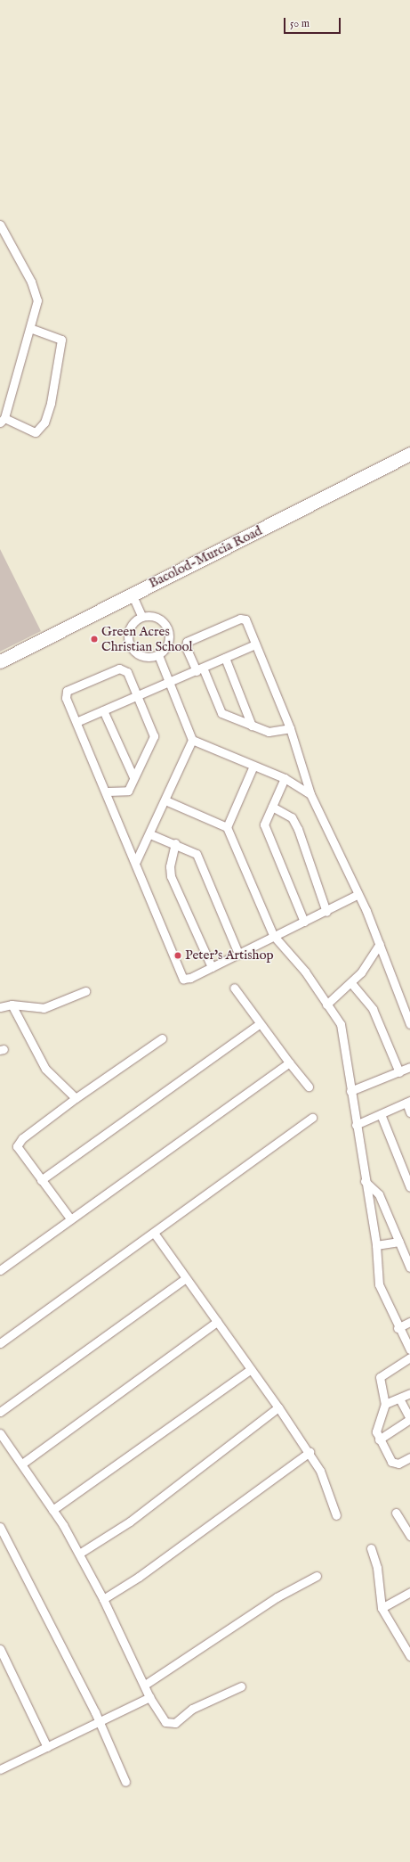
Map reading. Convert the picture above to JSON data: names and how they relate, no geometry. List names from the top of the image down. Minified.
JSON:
{"streets":{"main road":["Bacolod-Murcia Road"]},"places":["Green Acres Christian School","Peter's Artishop"],"scale_bar":"50 m"}
